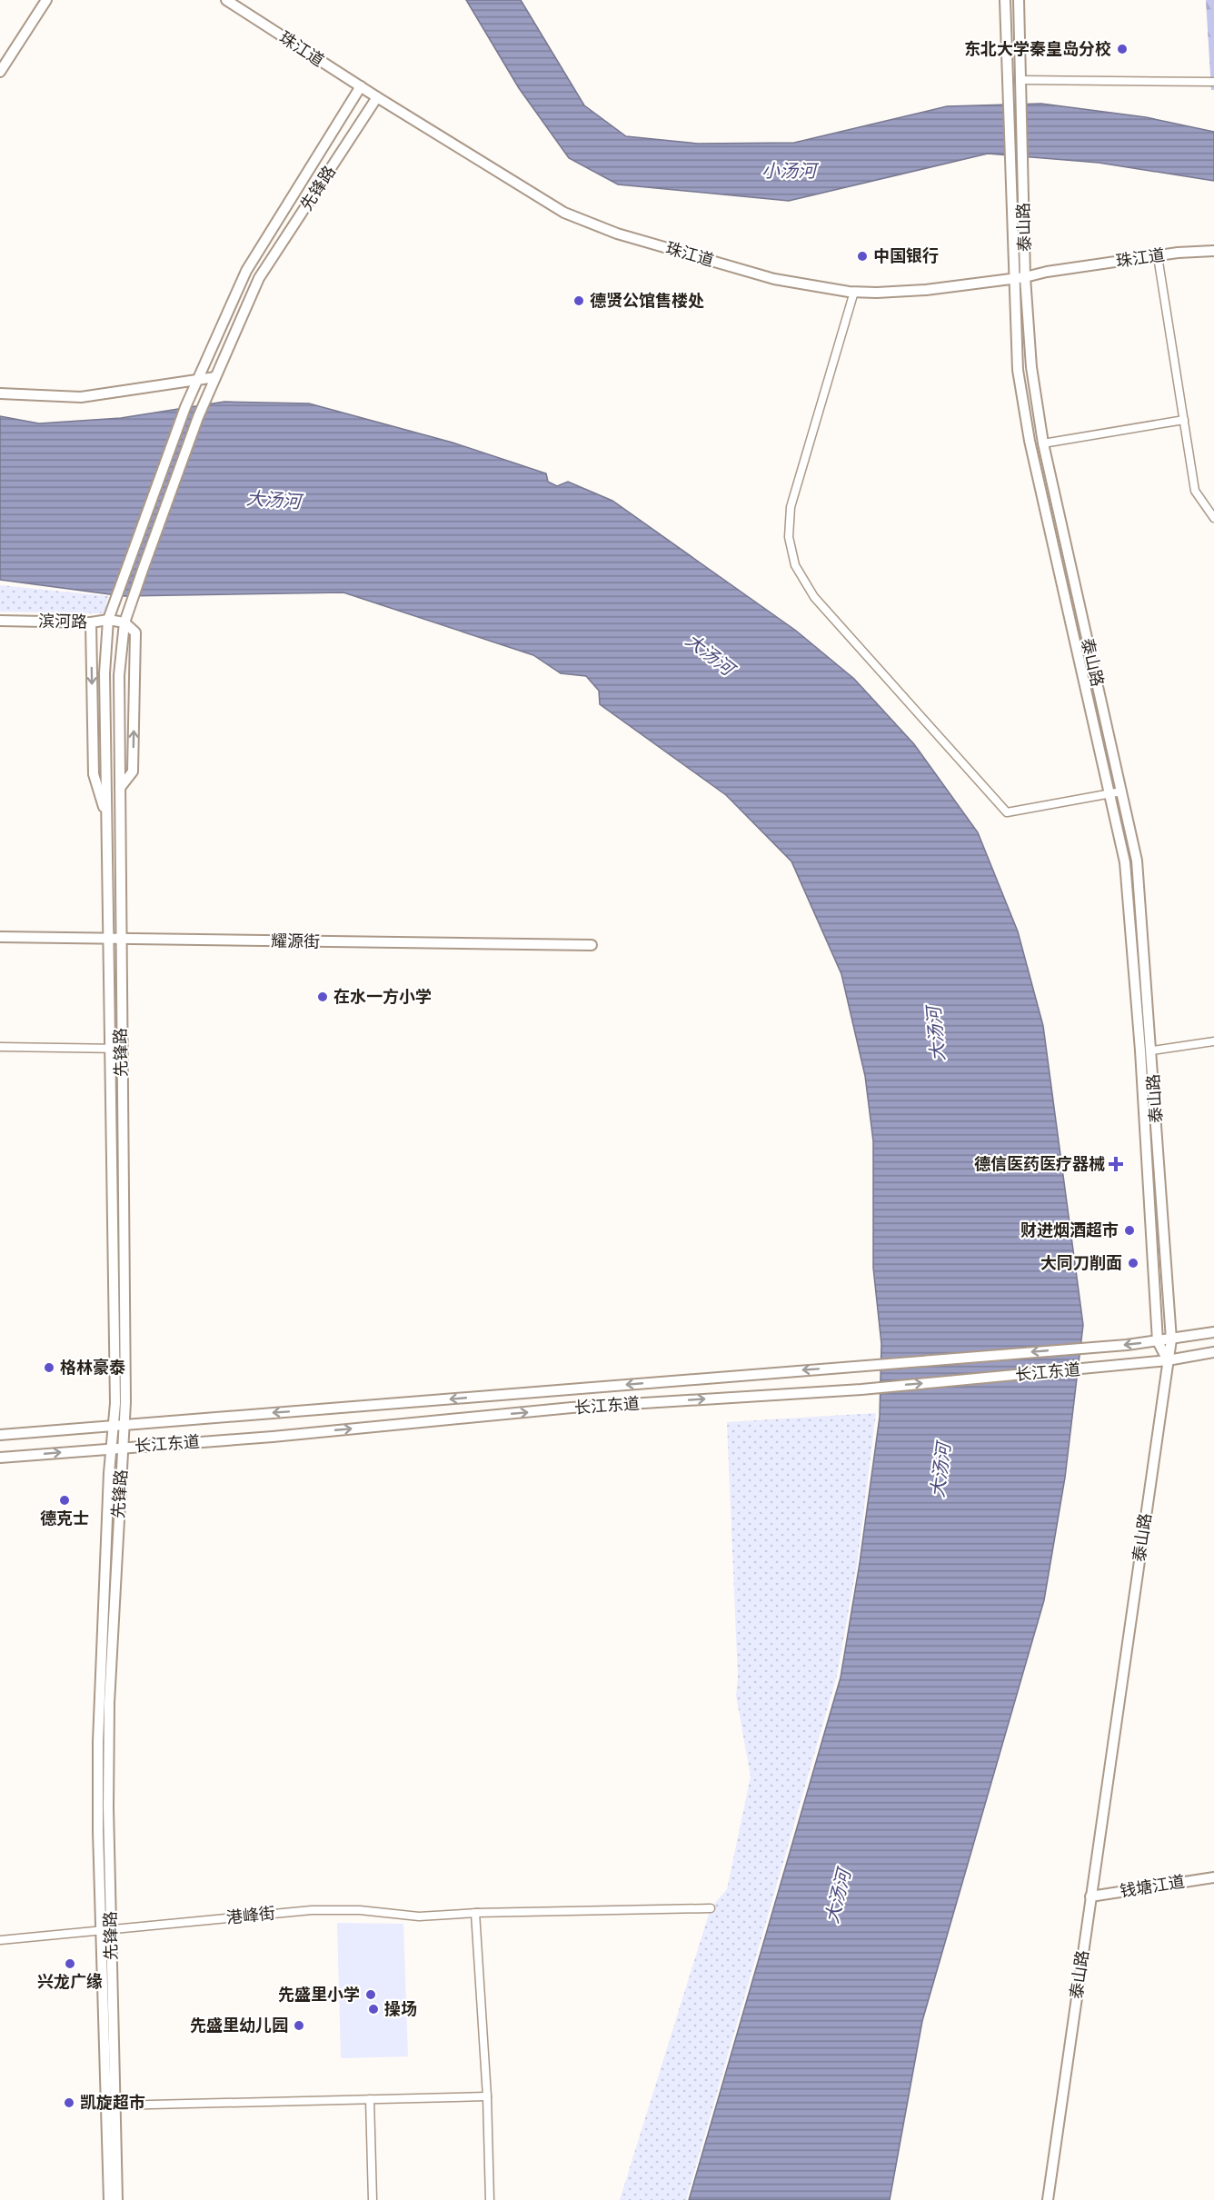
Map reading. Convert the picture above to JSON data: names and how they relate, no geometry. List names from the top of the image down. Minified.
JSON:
{"streets":{"street":["珠江道","先锋路","泰山路","滨河路","耀源街","长江东道","钱塘江道","港峰街"]},"crossings":[["珠江道","先锋路"],["珠江道","泰山路"],["先锋路","滨河路"],["先锋路","耀源街"],["先锋路","长江东道"],["先锋路","港峰街"],["泰山路","长江东道"],["泰山路","钱塘江道"]],"water":["小汤河","大汤河"],"places":{"other":["东北大学秦皇岛分校","中国银行","德贤公馆售楼处","在水一方小学","财进烟酒超市","大同刀削面","格林豪泰","德克士","兴龙广缘","先盛里小学","操场","先盛里幼儿园","凯旋超市"],"health":["德信医药医疗器械"]}}
